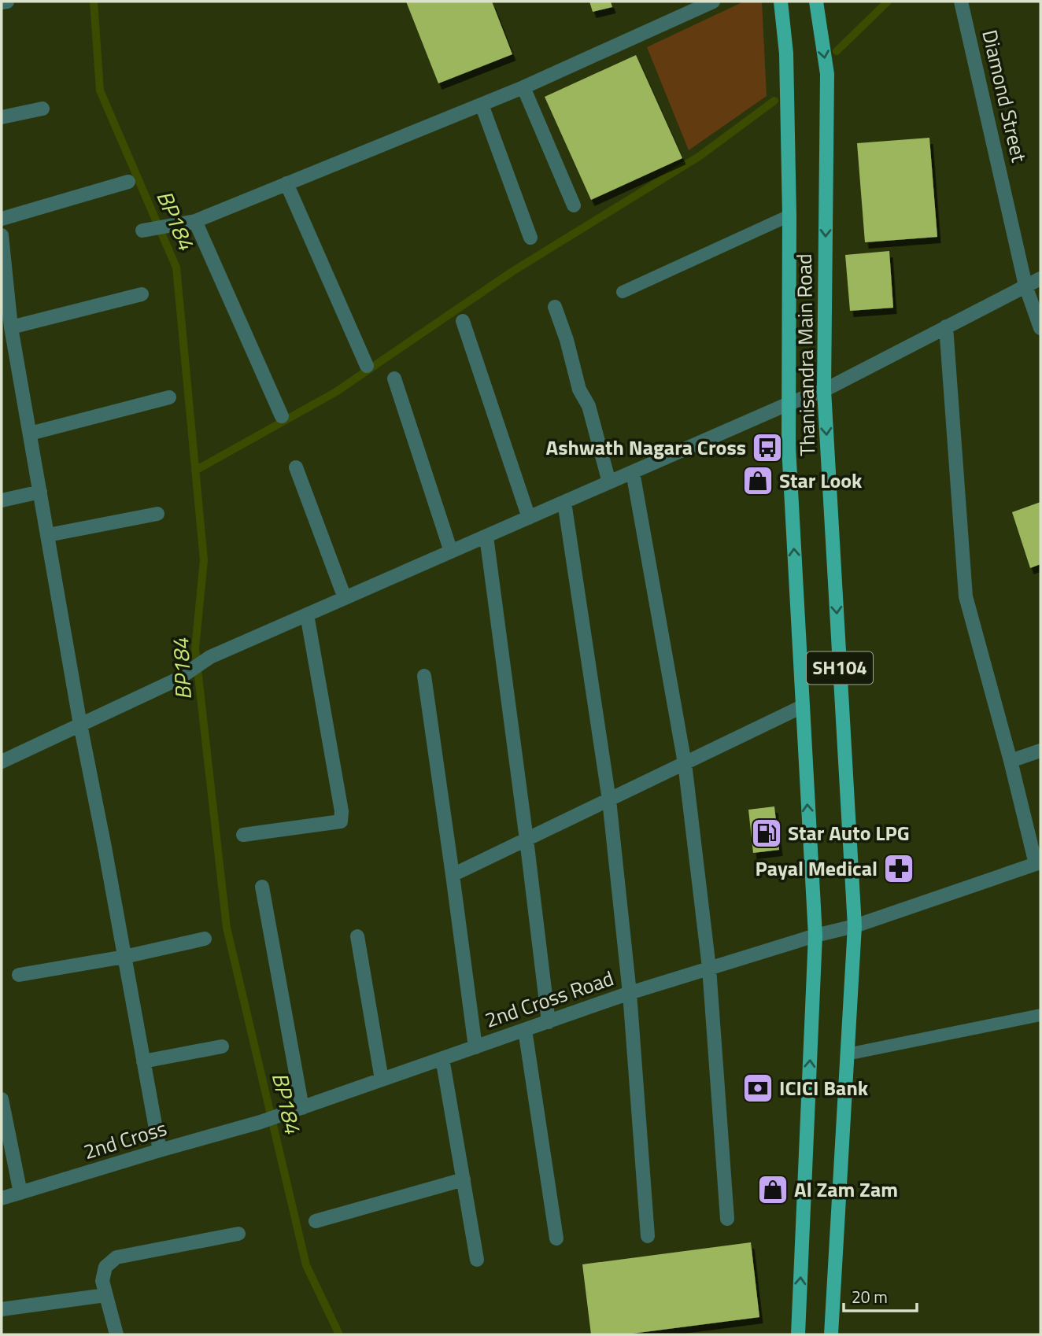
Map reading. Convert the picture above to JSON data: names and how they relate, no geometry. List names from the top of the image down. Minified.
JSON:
{"streets":{"main road":["Thanisandra Main Road","SH104"],"street":["Diamond Street","2nd Cross Road","2nd Cross"]},"crossings":[["Thanisandra Main Road","2nd Cross Road"],["2nd Cross Road","2nd Cross"]],"water":["BP184"],"places":{"bus stop":["Ashwath Nagara Cross"],"shop":["Star Look","Al Zam Zam"],"fuel station":["Star Auto LPG"],"pharmacy":["Payal Medical"],"bank":["ICICI Bank"]},"scale_bar":"20 m"}
